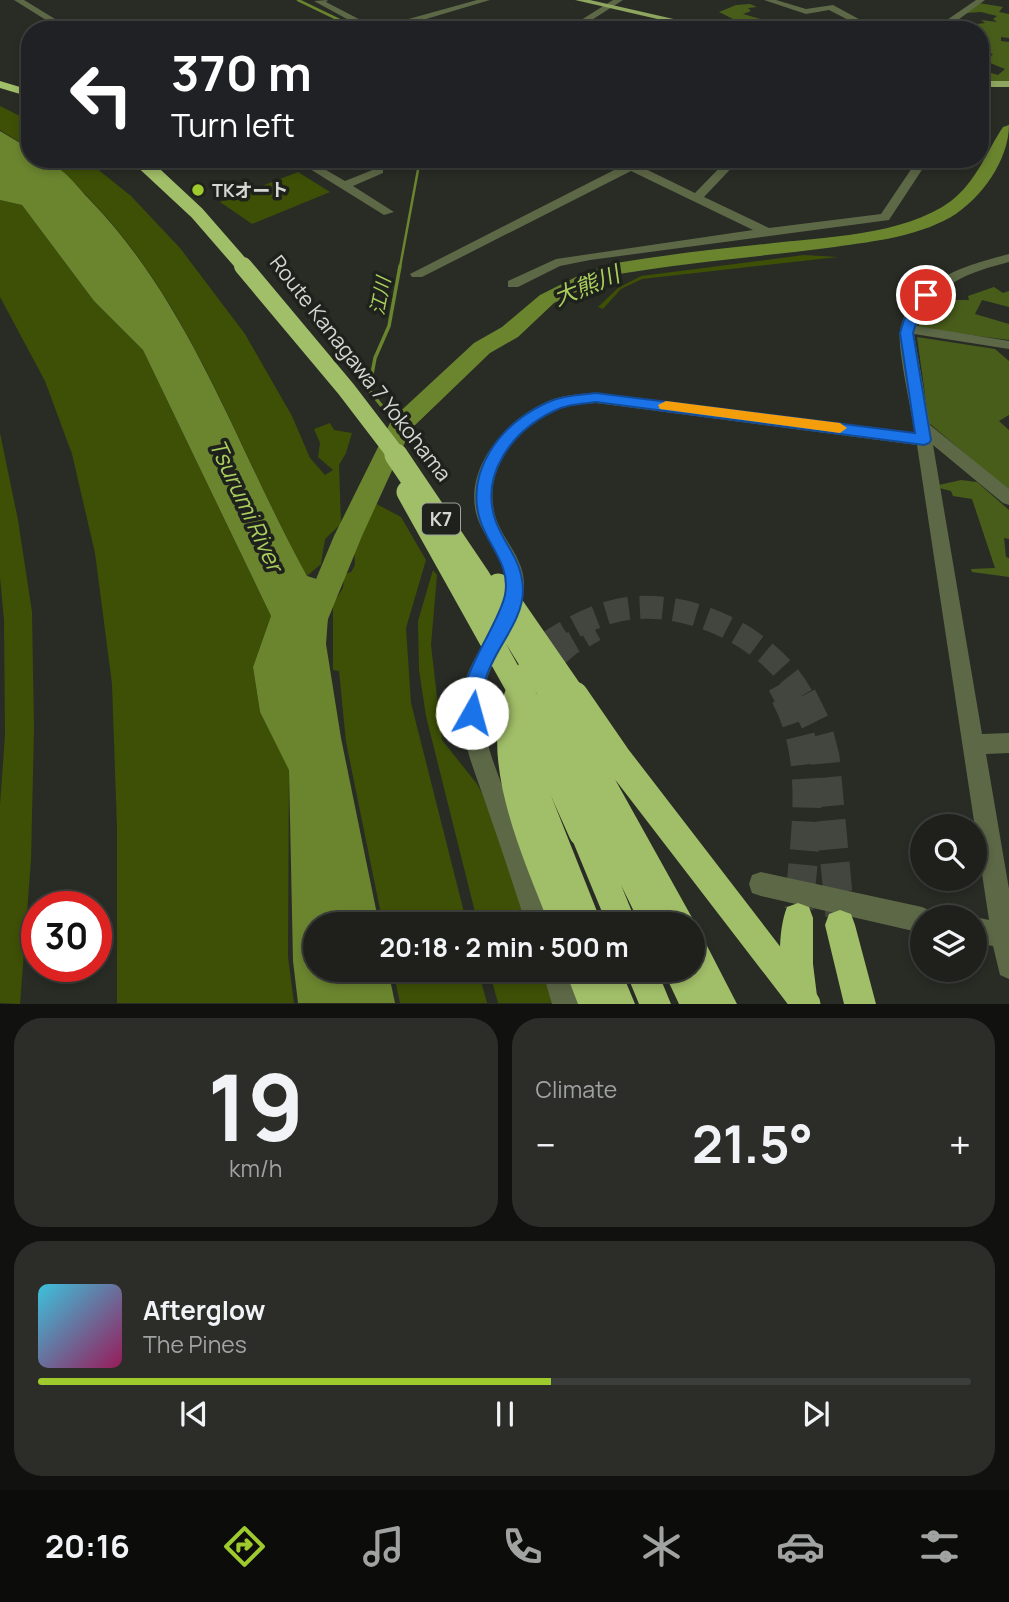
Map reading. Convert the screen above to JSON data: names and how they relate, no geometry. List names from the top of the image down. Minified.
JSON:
{"streets":{"highway":["Route Kanagawa 7 Yokohama","K7"]},"water":["大熊川","江川","Tsurumi River"],"places":["TKオート"],"page":{"turn":["370 m","Turn left"],"limit":"30","trip":"20:18 · 2 min · 500 m","tile":[["19","km/h"],"Climate"],"heat":["−","21.5°","+"],"song":["Afterglow","The Pines"],"tabs":"20:16"}}
